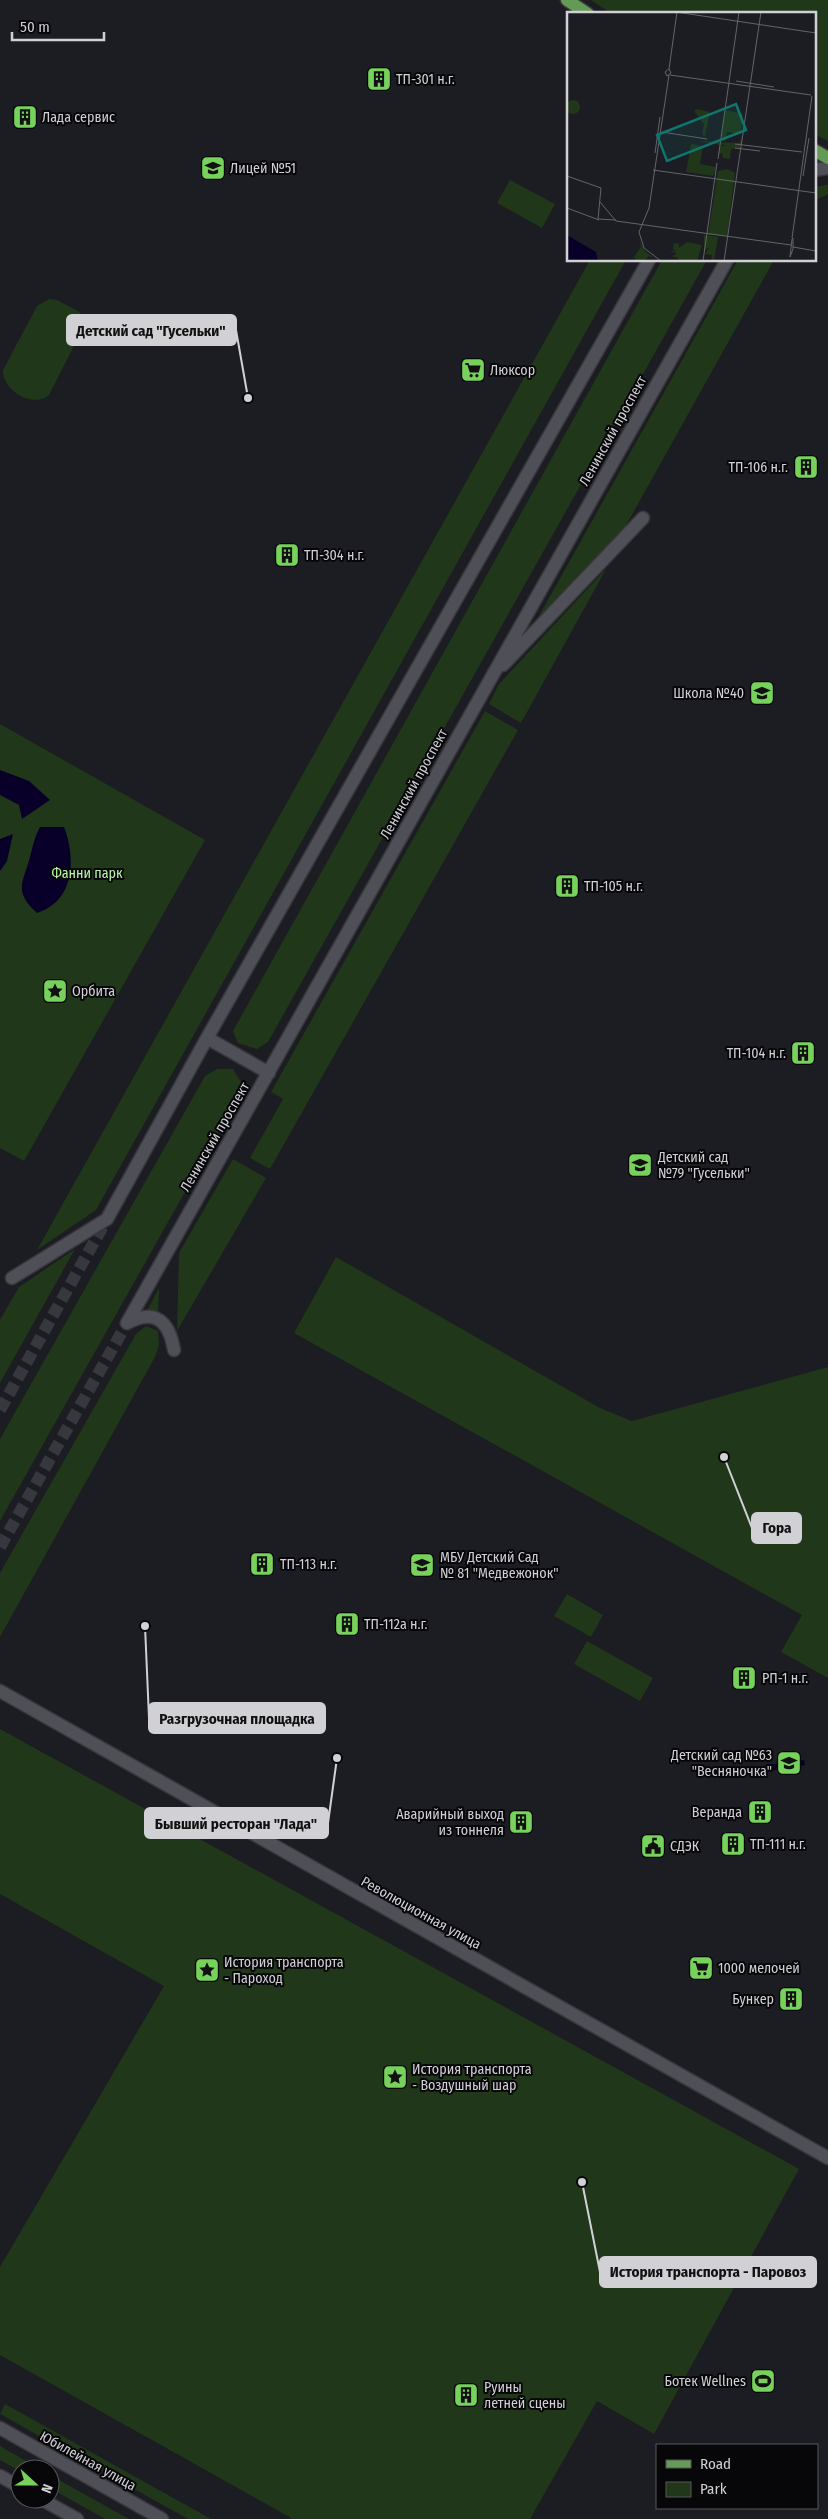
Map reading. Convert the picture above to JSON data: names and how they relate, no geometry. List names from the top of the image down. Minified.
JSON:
{"streets":{"main road":["Ленинский проспект","Революционная улица","Юбилейная улица"]},"parks":["Фанни парк"],"places":{"building":["ТП-301 н.г.","Лада сервис","ТП-106 н.г.","ТП-304 н.г.","ТП-105 н.г.","ТП-104 н.г.","ТП-113 н.г.","ТП-112а н.г.","РП-1 н.г.","Веранда","Аварийный выход из тоннеля","ТП-111 н.г.","Бункер","Руины летней сцены"],"school or university":["Лицей №51","Школа №40","Детский сад №79 \"Гусельки\"","МБУ Детский Сад № 81 \"Медвежонок\"","Детский сад №63 \"Весняночка\""],"supermarket":["Люксор","1000 мелочей"],"other":["Детский сад \"Гусельки\"","Гора","Разгрузочная площадка","Бывший ресторан \"Лада\"","История транспорта - Паровоз"],"place":["Орбита","История транспорта - Пароход","История транспорта - Воздушный шар"],"public building":["СДЭК"],"sports":["Ботек Wellnes"]},"legend":["Road","Park"],"scale_bar":"50 m","north":"right"}
